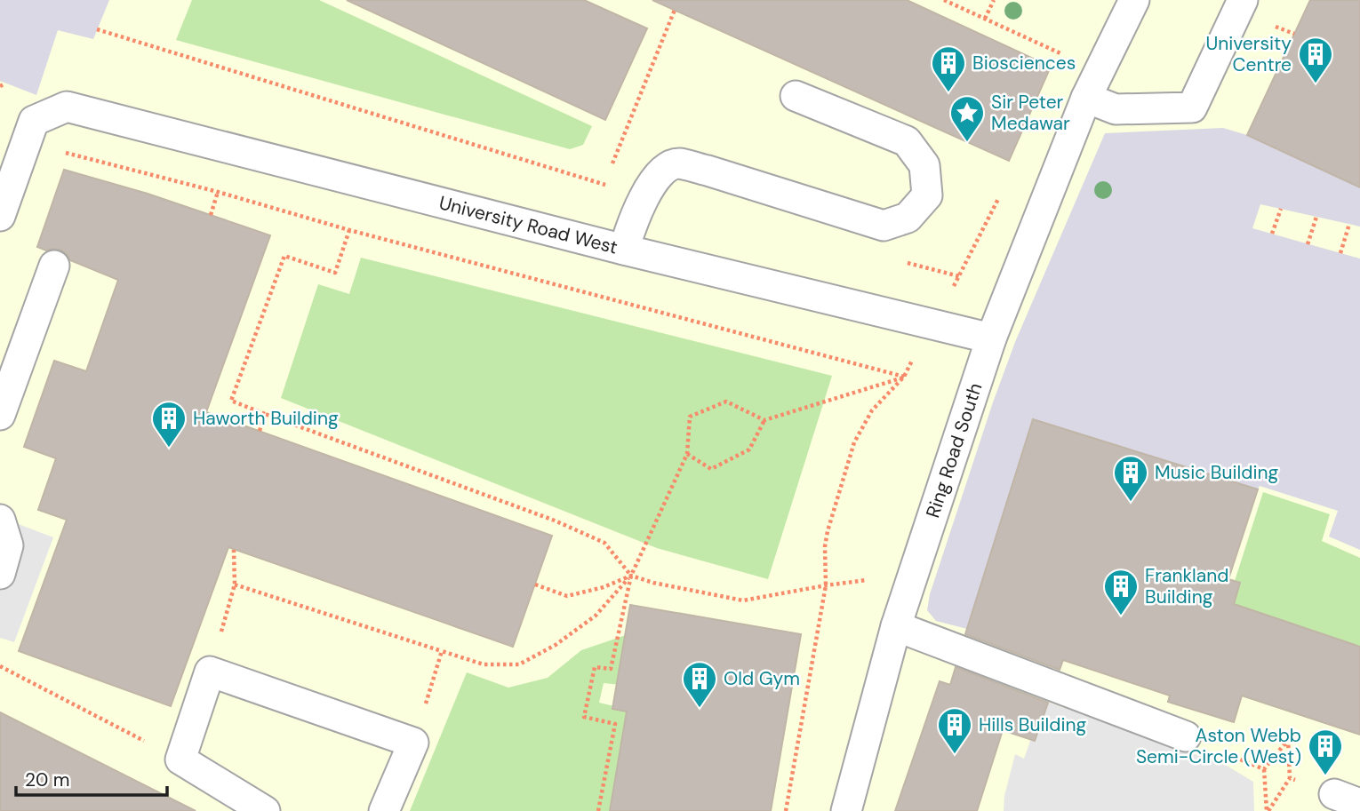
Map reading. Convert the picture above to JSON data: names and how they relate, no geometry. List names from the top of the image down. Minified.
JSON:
{"streets":{"lane":["University Road West","Ring Road South"]},"crossings":[["University Road West","Ring Road South"]],"places":{"building":["University Centre","Biosciences","Haworth Building","Music Building","Frankland Building","Old Gym","Hills Building","Aston Webb Semi-Circle (West)"],"place":["Sir Peter Medawar"]},"scale_bar":"20 m"}
